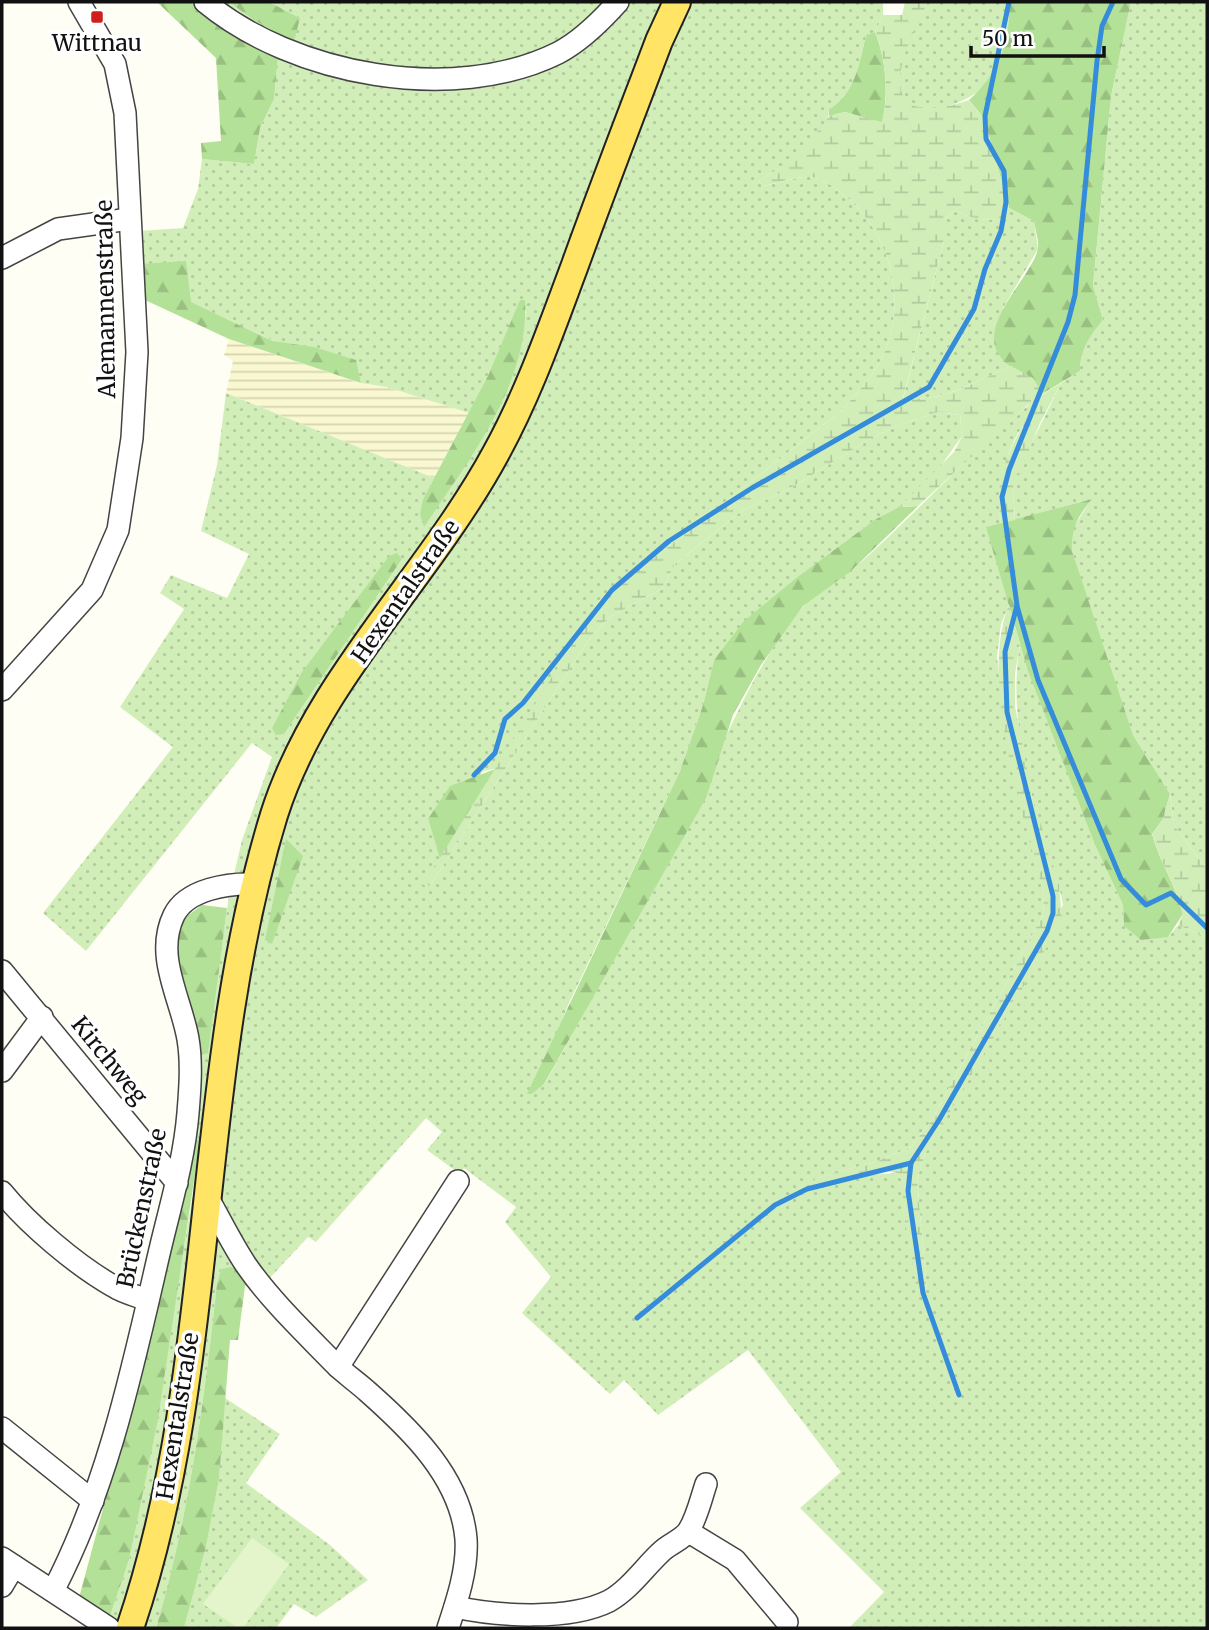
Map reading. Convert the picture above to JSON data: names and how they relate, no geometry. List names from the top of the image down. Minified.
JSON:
{"streets":{"main road":["Hexentalstraße"],"street":["Alemannenstraße","Kirchweg","Brückenstraße"]},"crossings":[["Hexentalstraße","Brückenstraße"],["Kirchweg","Brückenstraße"]],"places":{"transit":["Wittnau"]},"scale_bar":"50 m"}
